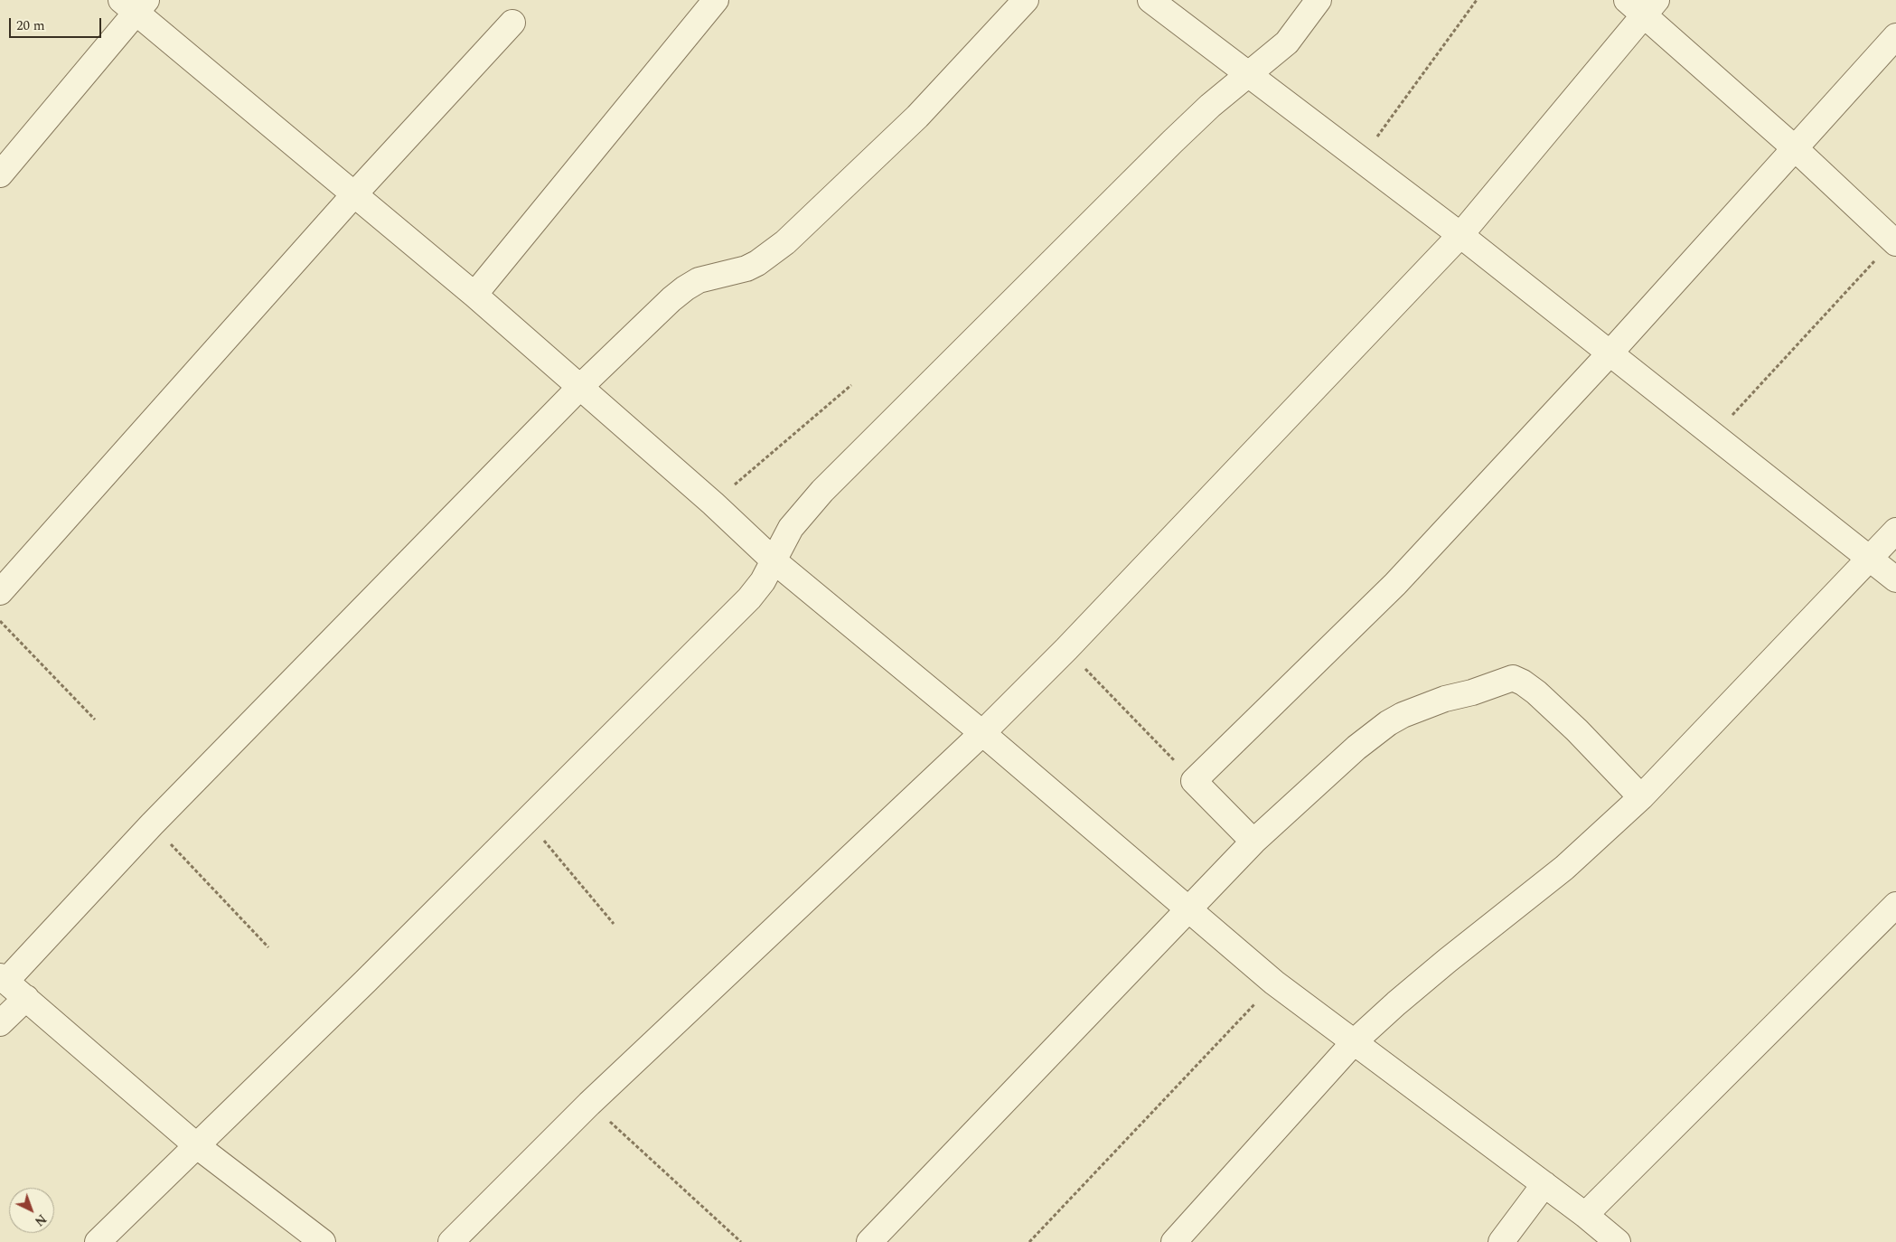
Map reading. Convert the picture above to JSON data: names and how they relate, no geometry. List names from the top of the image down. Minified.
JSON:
{"scale_bar":"20 m","north":"bottom right"}
